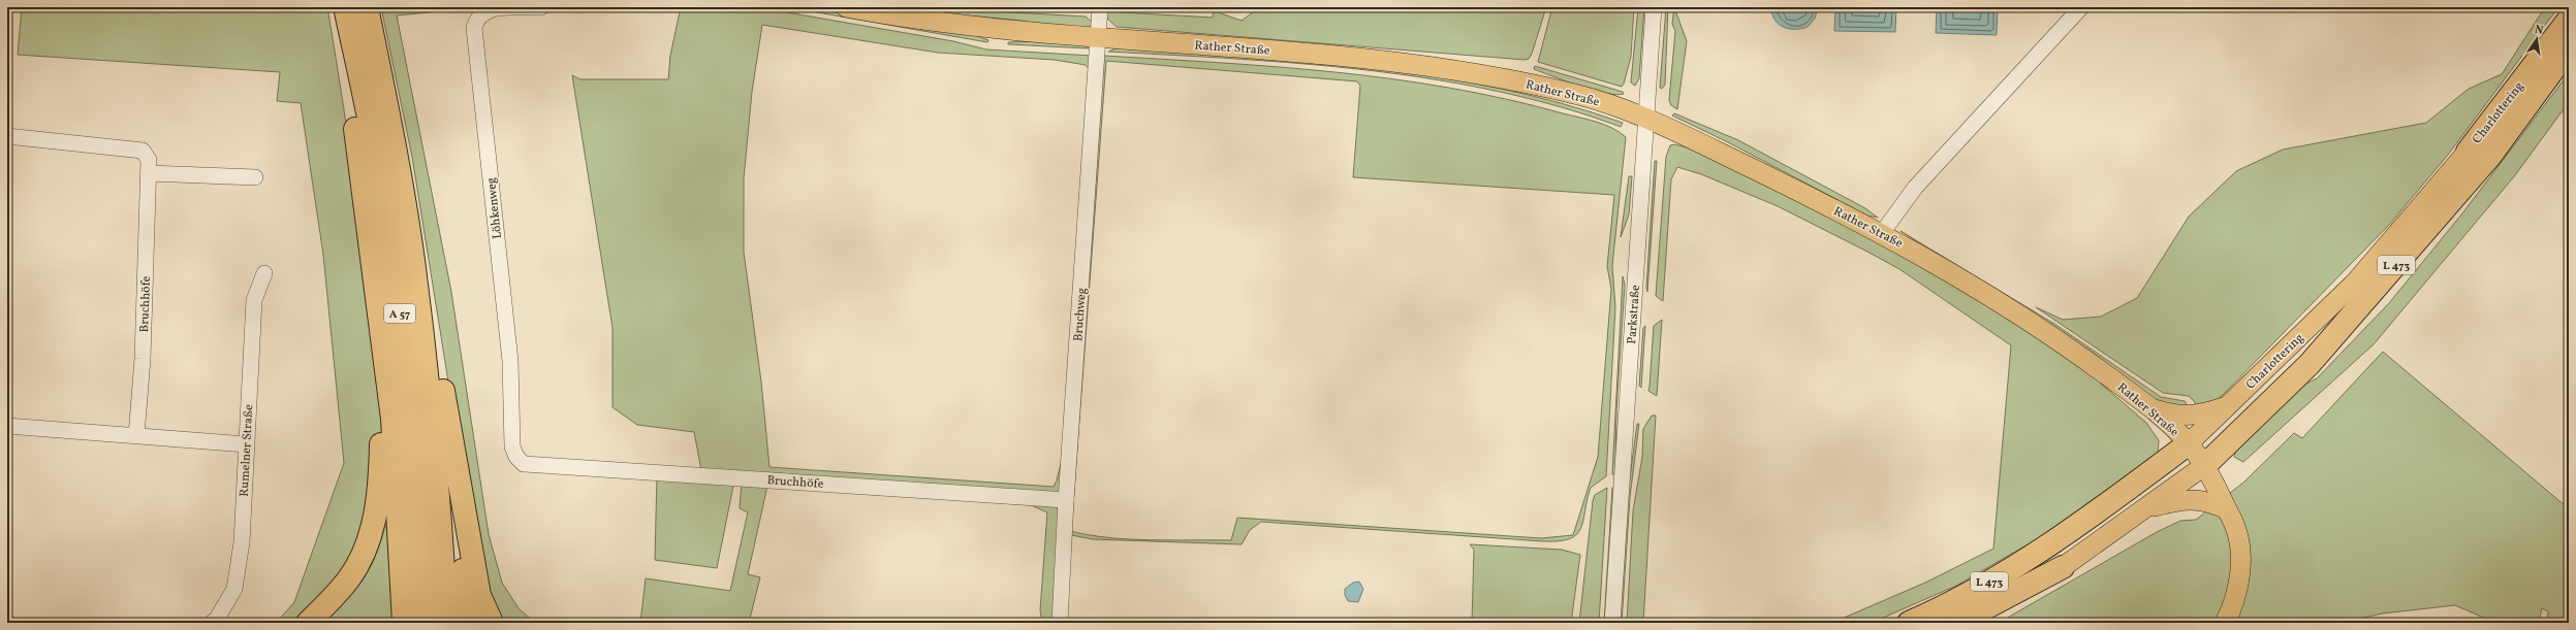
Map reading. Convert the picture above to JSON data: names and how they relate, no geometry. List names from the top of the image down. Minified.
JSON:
{"streets":{"highway":["Charlottering","L 473","A 57"],"main road":["Rather Straße"],"street":["Löhkenweg","Bruchhöfe","Bruchweg","Parkstraße","Rumelner Straße"]},"crossings":[["Rather Straße","Charlottering"],["Rather Straße","Bruchweg"],["Rather Straße","Parkstraße"],["Löhkenweg","Bruchhöfe"],["Bruchhöfe","Bruchweg"]],"north":"top"}
